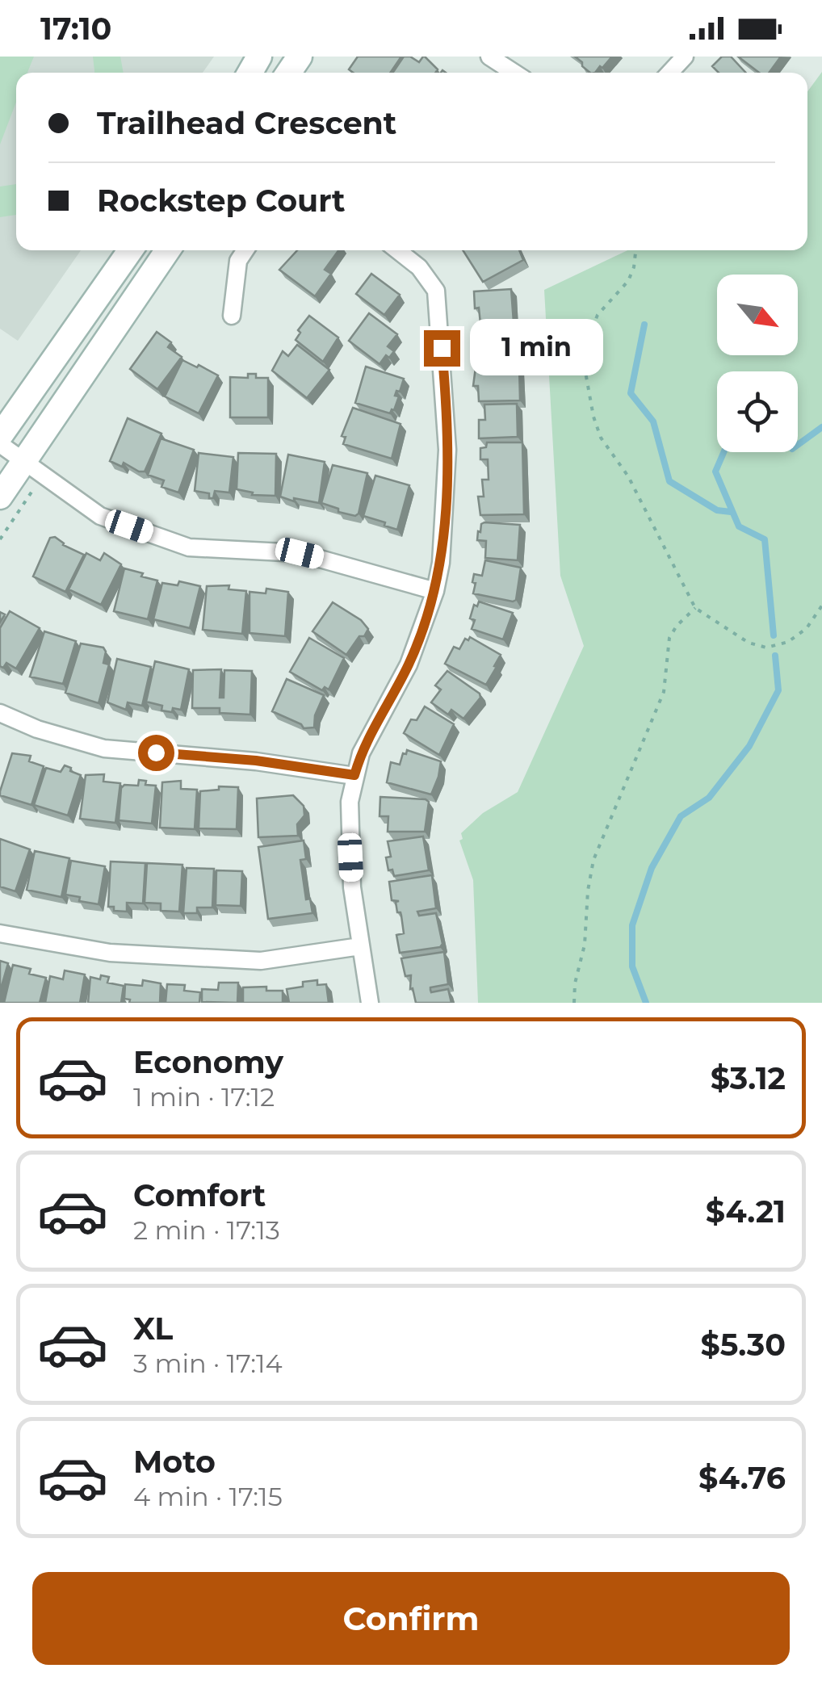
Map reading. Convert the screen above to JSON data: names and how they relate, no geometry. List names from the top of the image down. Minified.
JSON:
{"north":"bottom right","page":{"status":"17:10","banner":["Trailhead Crescent","Rockstep Court"],"bubble":"1 min","list":[{"name":"Economy","note":"1 min · 17:12","value":"$3.12"},{"name":"Comfort","note":"2 min · 17:13","value":"$4.21"},{"name":"XL","note":"3 min · 17:14","value":"$5.30"},{"name":"Moto","note":"4 min · 17:15","value":"$4.76"}],"buttons":"Confirm"}}
